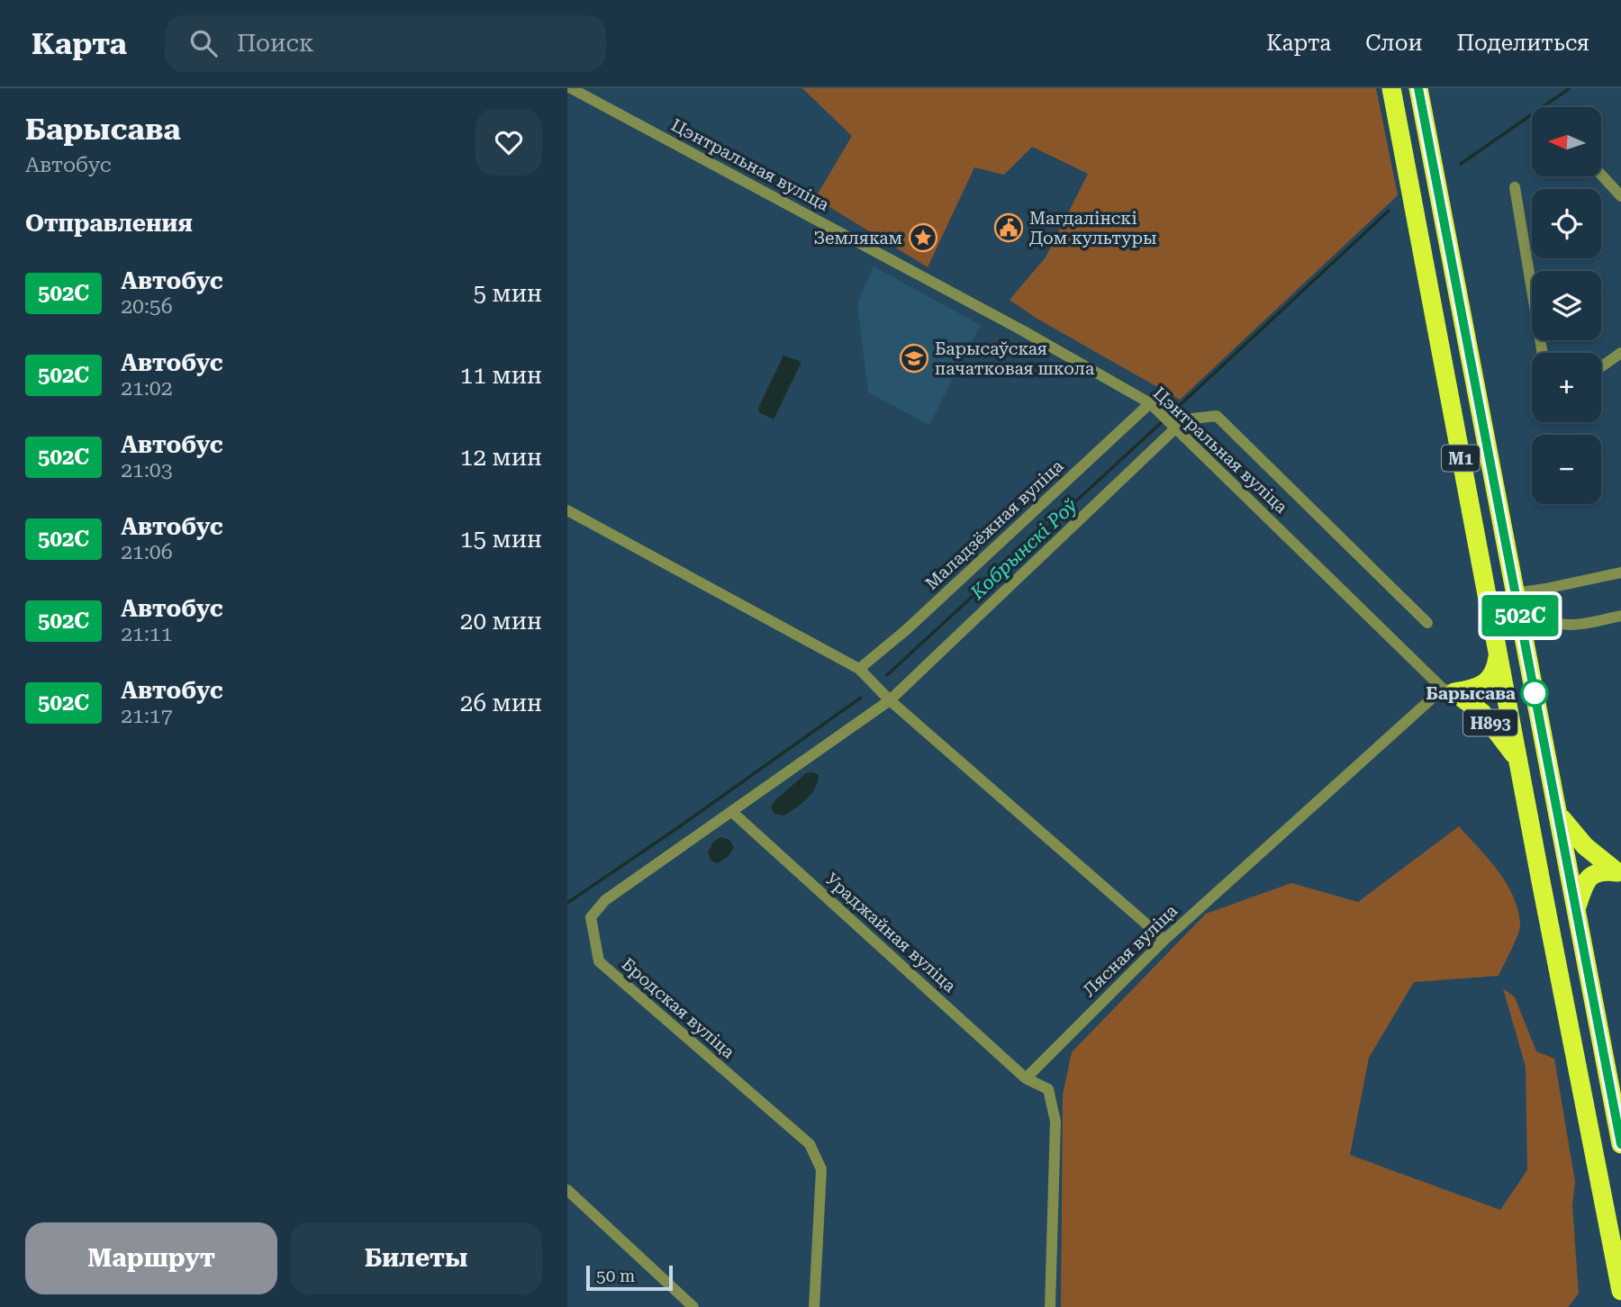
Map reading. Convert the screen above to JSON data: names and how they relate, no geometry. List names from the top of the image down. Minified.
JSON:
{"streets":{"highway":["М1","Н893"],"street":["Цэнтральная вуліца","Маладзёжная вуліца","Ураджайная вуліца","Лясная вуліца","Бродская вуліца"]},"crossings":[["Цэнтральная вуліца","Маладзёжная вуліца"],["Цэнтральная вуліца","Н893"],["Цэнтральная вуліца","Лясная вуліца"],["М1","Н893"],["Н893","Лясная вуліца"],["Ураджайная вуліца","Лясная вуліца"],["Ураджайная вуліца","Бродская вуліца"]],"water":["Кобрынскі Роў"],"places":{"public building":["Магдалінскі Дом культуры"],"place":["Землякам"],"school or university":["Барысаўская пачатковая школа"],"other":["Барысава"]},"lines":["bus line 502С"],"scale_bar":"50 m","north":"left","page":{"header":"Карта","search":"Поиск","nav":["Карта","Слои","Поделиться"],"heading":[["Барысава","Автобус"],"Отправления"],"on_map":"502С","map_buttons":["+","−"],"list":[{"mark":"502С","name":"Автобус","note":"20:56","value":"5 мин"},{"mark":"502С","name":"Автобус","note":"21:02","value":"11 мин"},{"mark":"502С","name":"Автобус","note":"21:03","value":"12 мин"},{"mark":"502С","name":"Автобус","note":"21:06","value":"15 мин"},{"mark":"502С","name":"Автобус","note":"21:11","value":"20 мин"},{"mark":"502С","name":"Автобус","note":"21:17","value":"26 мин"}],"buttons":["Маршрут","Билеты"],"scale":"50 m"}}
